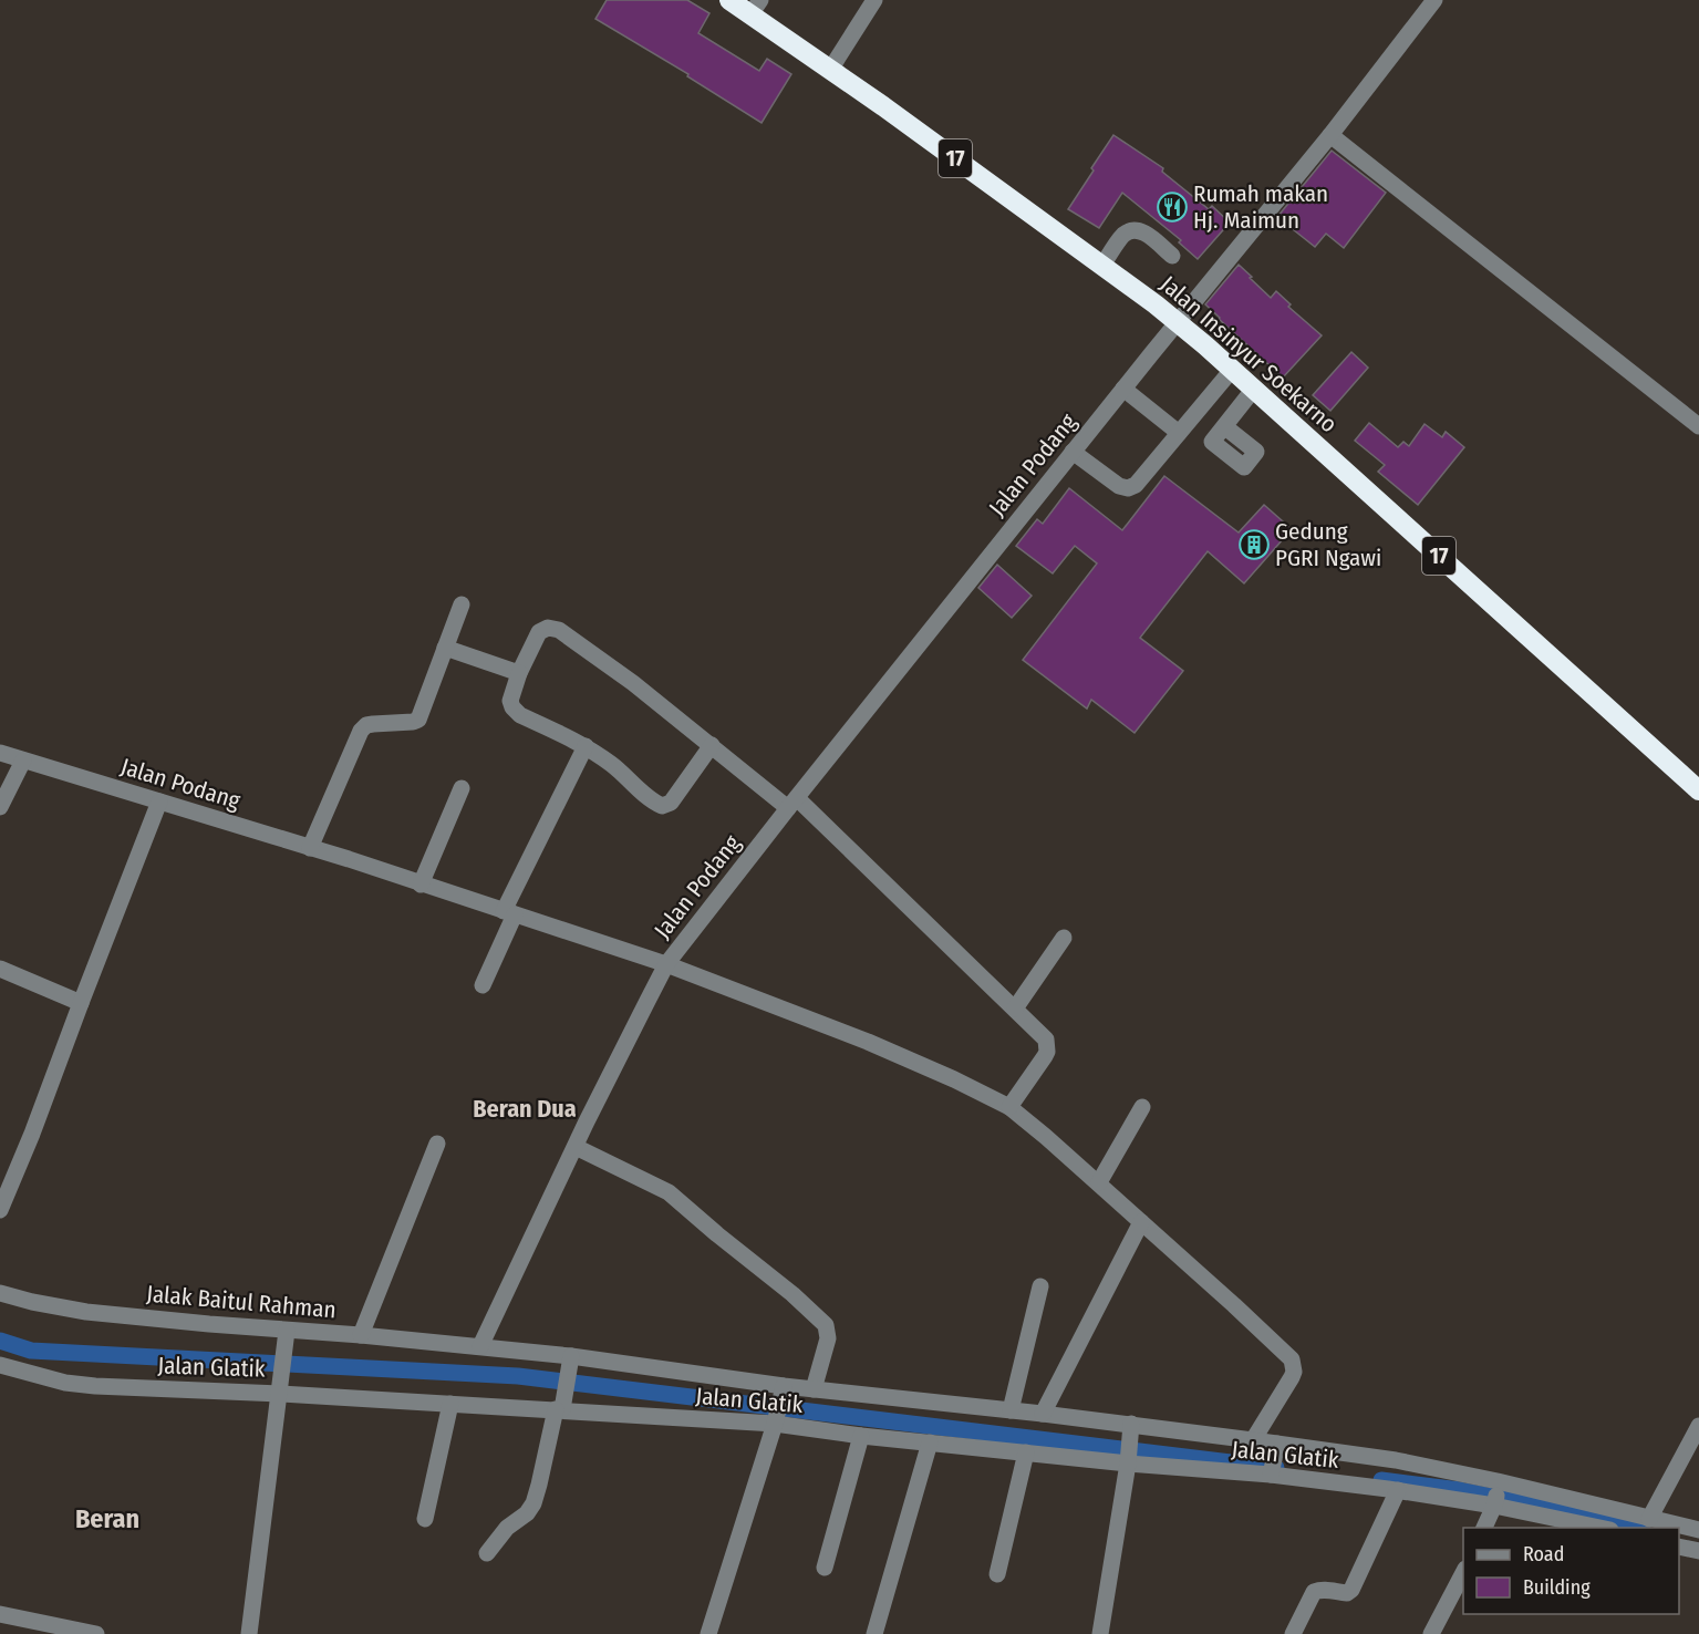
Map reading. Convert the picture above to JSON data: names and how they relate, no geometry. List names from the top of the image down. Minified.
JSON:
{"streets":{"highway":["17","Jalan Insinyur Soekarno"],"street":["Jalan Podang","Jalak Baitul Rahman","Jalan Glatik"]},"crossings":[["Jalan Insinyur Soekarno","Jalan Podang"],["Jalak Baitul Rahman","Jalan Glatik"]],"districts":["Beran Dua","Beran"],"places":{"restaurant":["Rumah makan Hj. Maimun"],"building":["Gedung PGRI Ngawi"]},"legend":["Road","Building"]}
